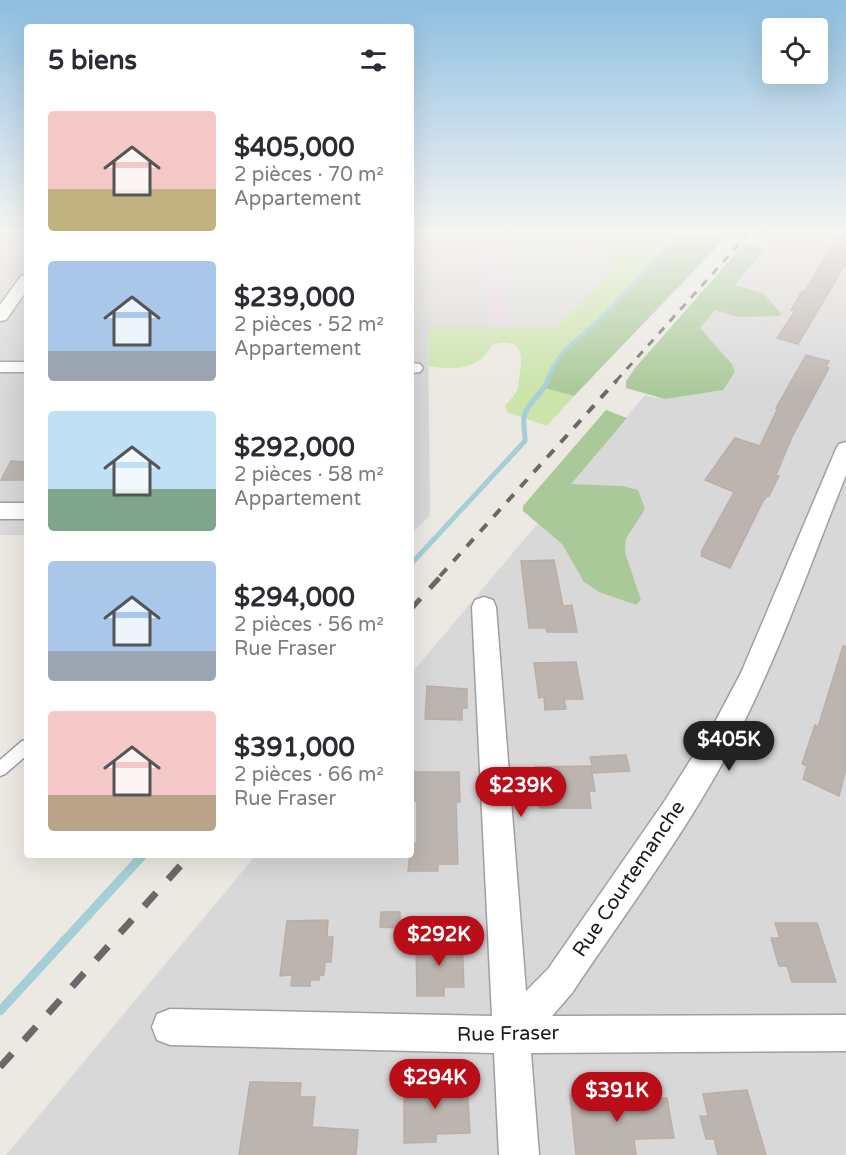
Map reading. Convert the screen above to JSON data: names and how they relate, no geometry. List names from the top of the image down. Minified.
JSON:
{"streets":{"street":["Rue Courtemanche","Rue Fraser"]},"crossings":[["Rue Courtemanche","Rue Fraser"]],"page":{"heading":"5 biens","list":[{"name":"$405,000","note":"2 pièces · 70 m² · Appartement"},{"name":"$239,000","note":"2 pièces · 52 m² · Appartement"},{"name":"$292,000","note":"2 pièces · 58 m² · Appartement"},{"name":"$294,000","note":"2 pièces · 56 m² · Rue Fraser"},{"name":"$391,000","note":"2 pièces · 66 m² · Rue Fraser"}],"price":["$405K","$239K","$292K","$294K","$391K"]}}
